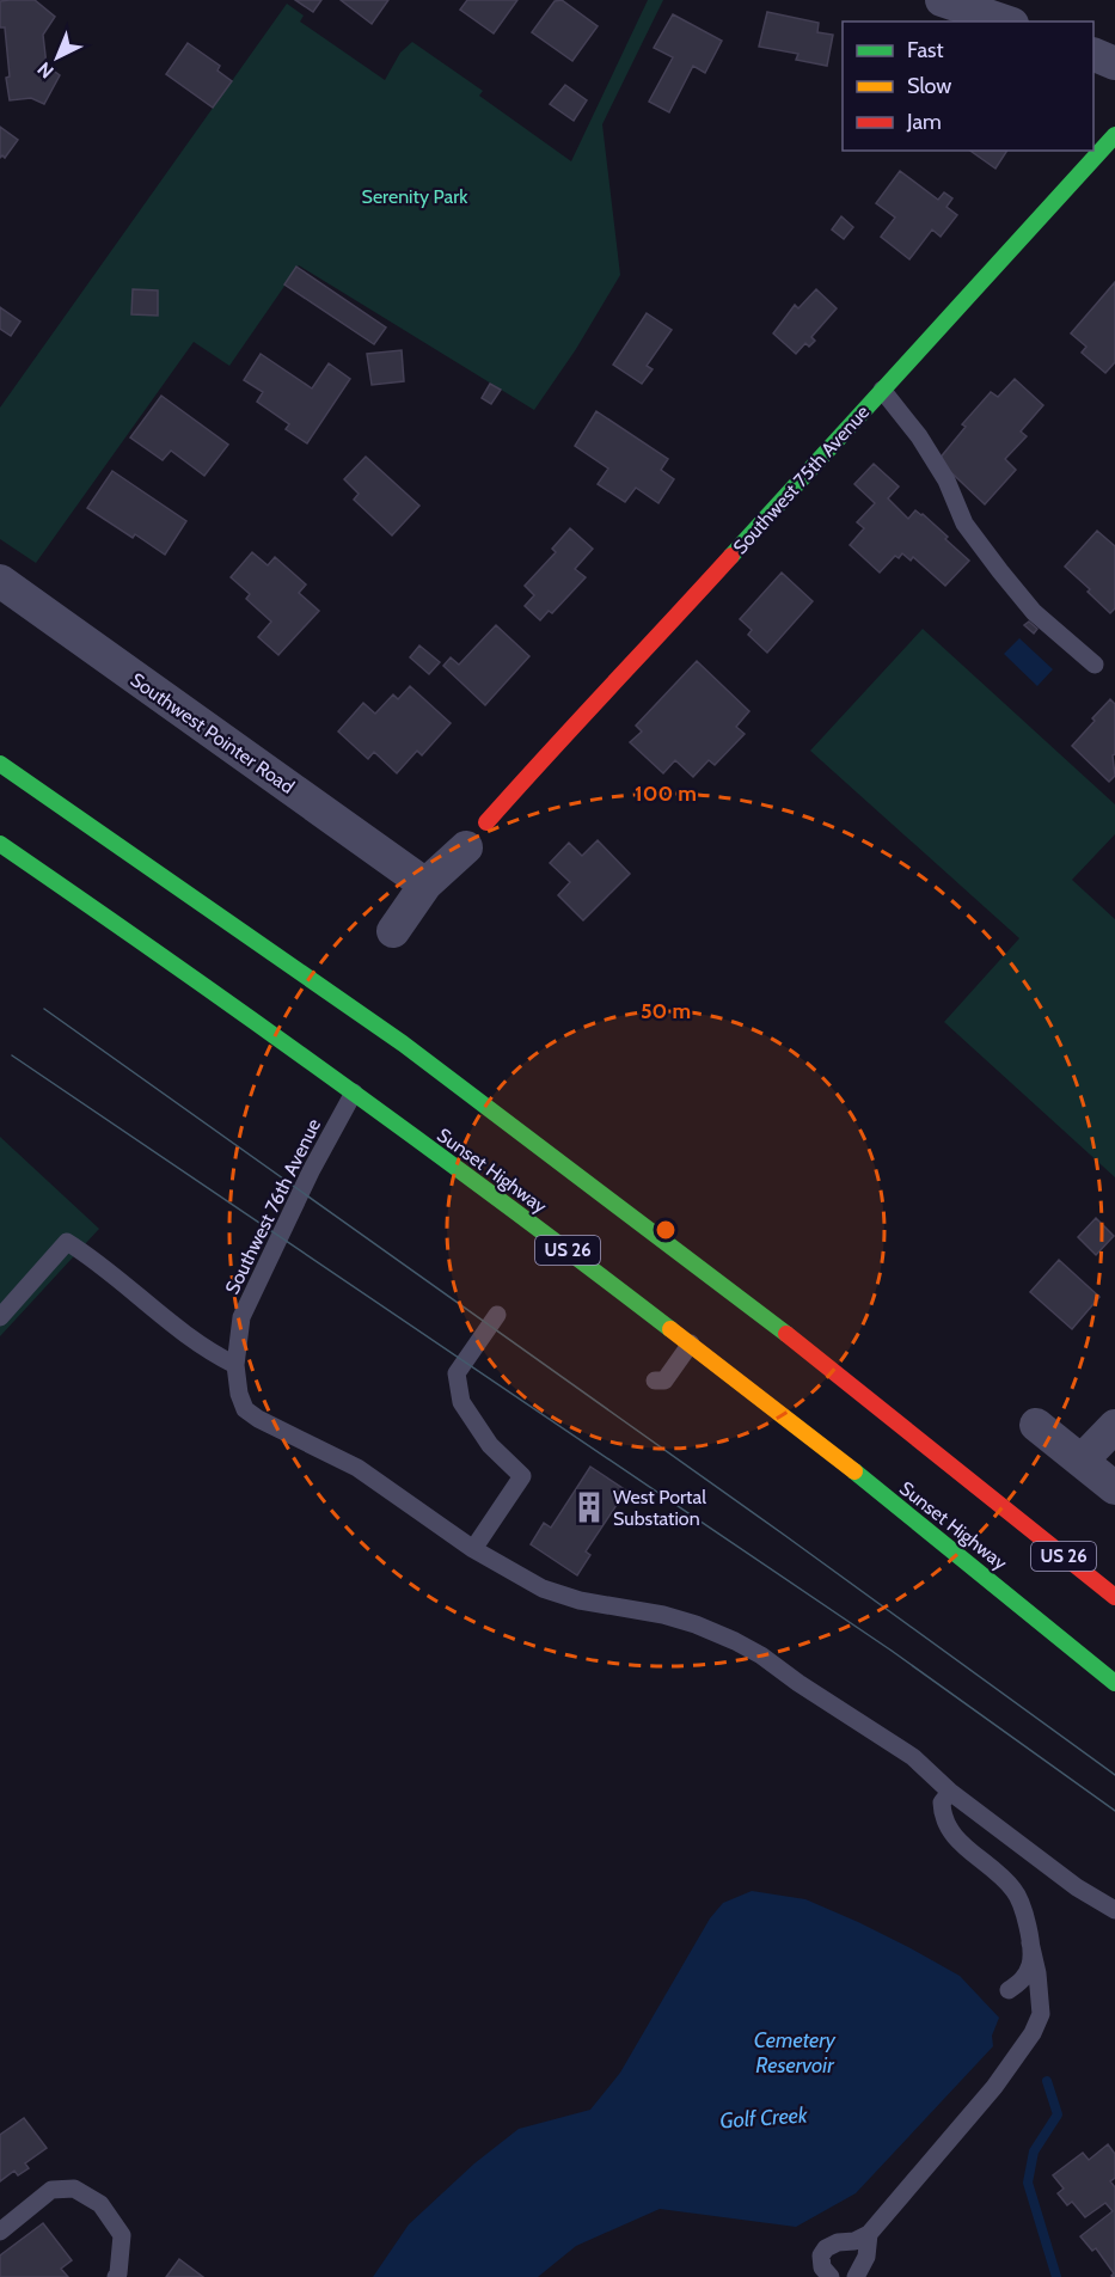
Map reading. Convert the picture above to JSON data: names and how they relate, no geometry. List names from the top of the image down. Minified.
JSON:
{"streets":{"main road":["Southwest 75th Avenue","Sunset Highway","US 26"],"street":["Southwest Pointer Road"],"lane":["Southwest 76th Avenue"]},"crossings":[["Southwest 75th Avenue","Southwest Pointer Road"],["Sunset Highway","Southwest 76th Avenue"]],"water":["Cemetery Reservoir","Golf Creek"],"parks":["Serenity Park"],"places":{"building":["West Portal Substation"]},"legend":["Fast","Slow","Jam"],"north":"bottom left","rings":["100 m","50 m"]}
